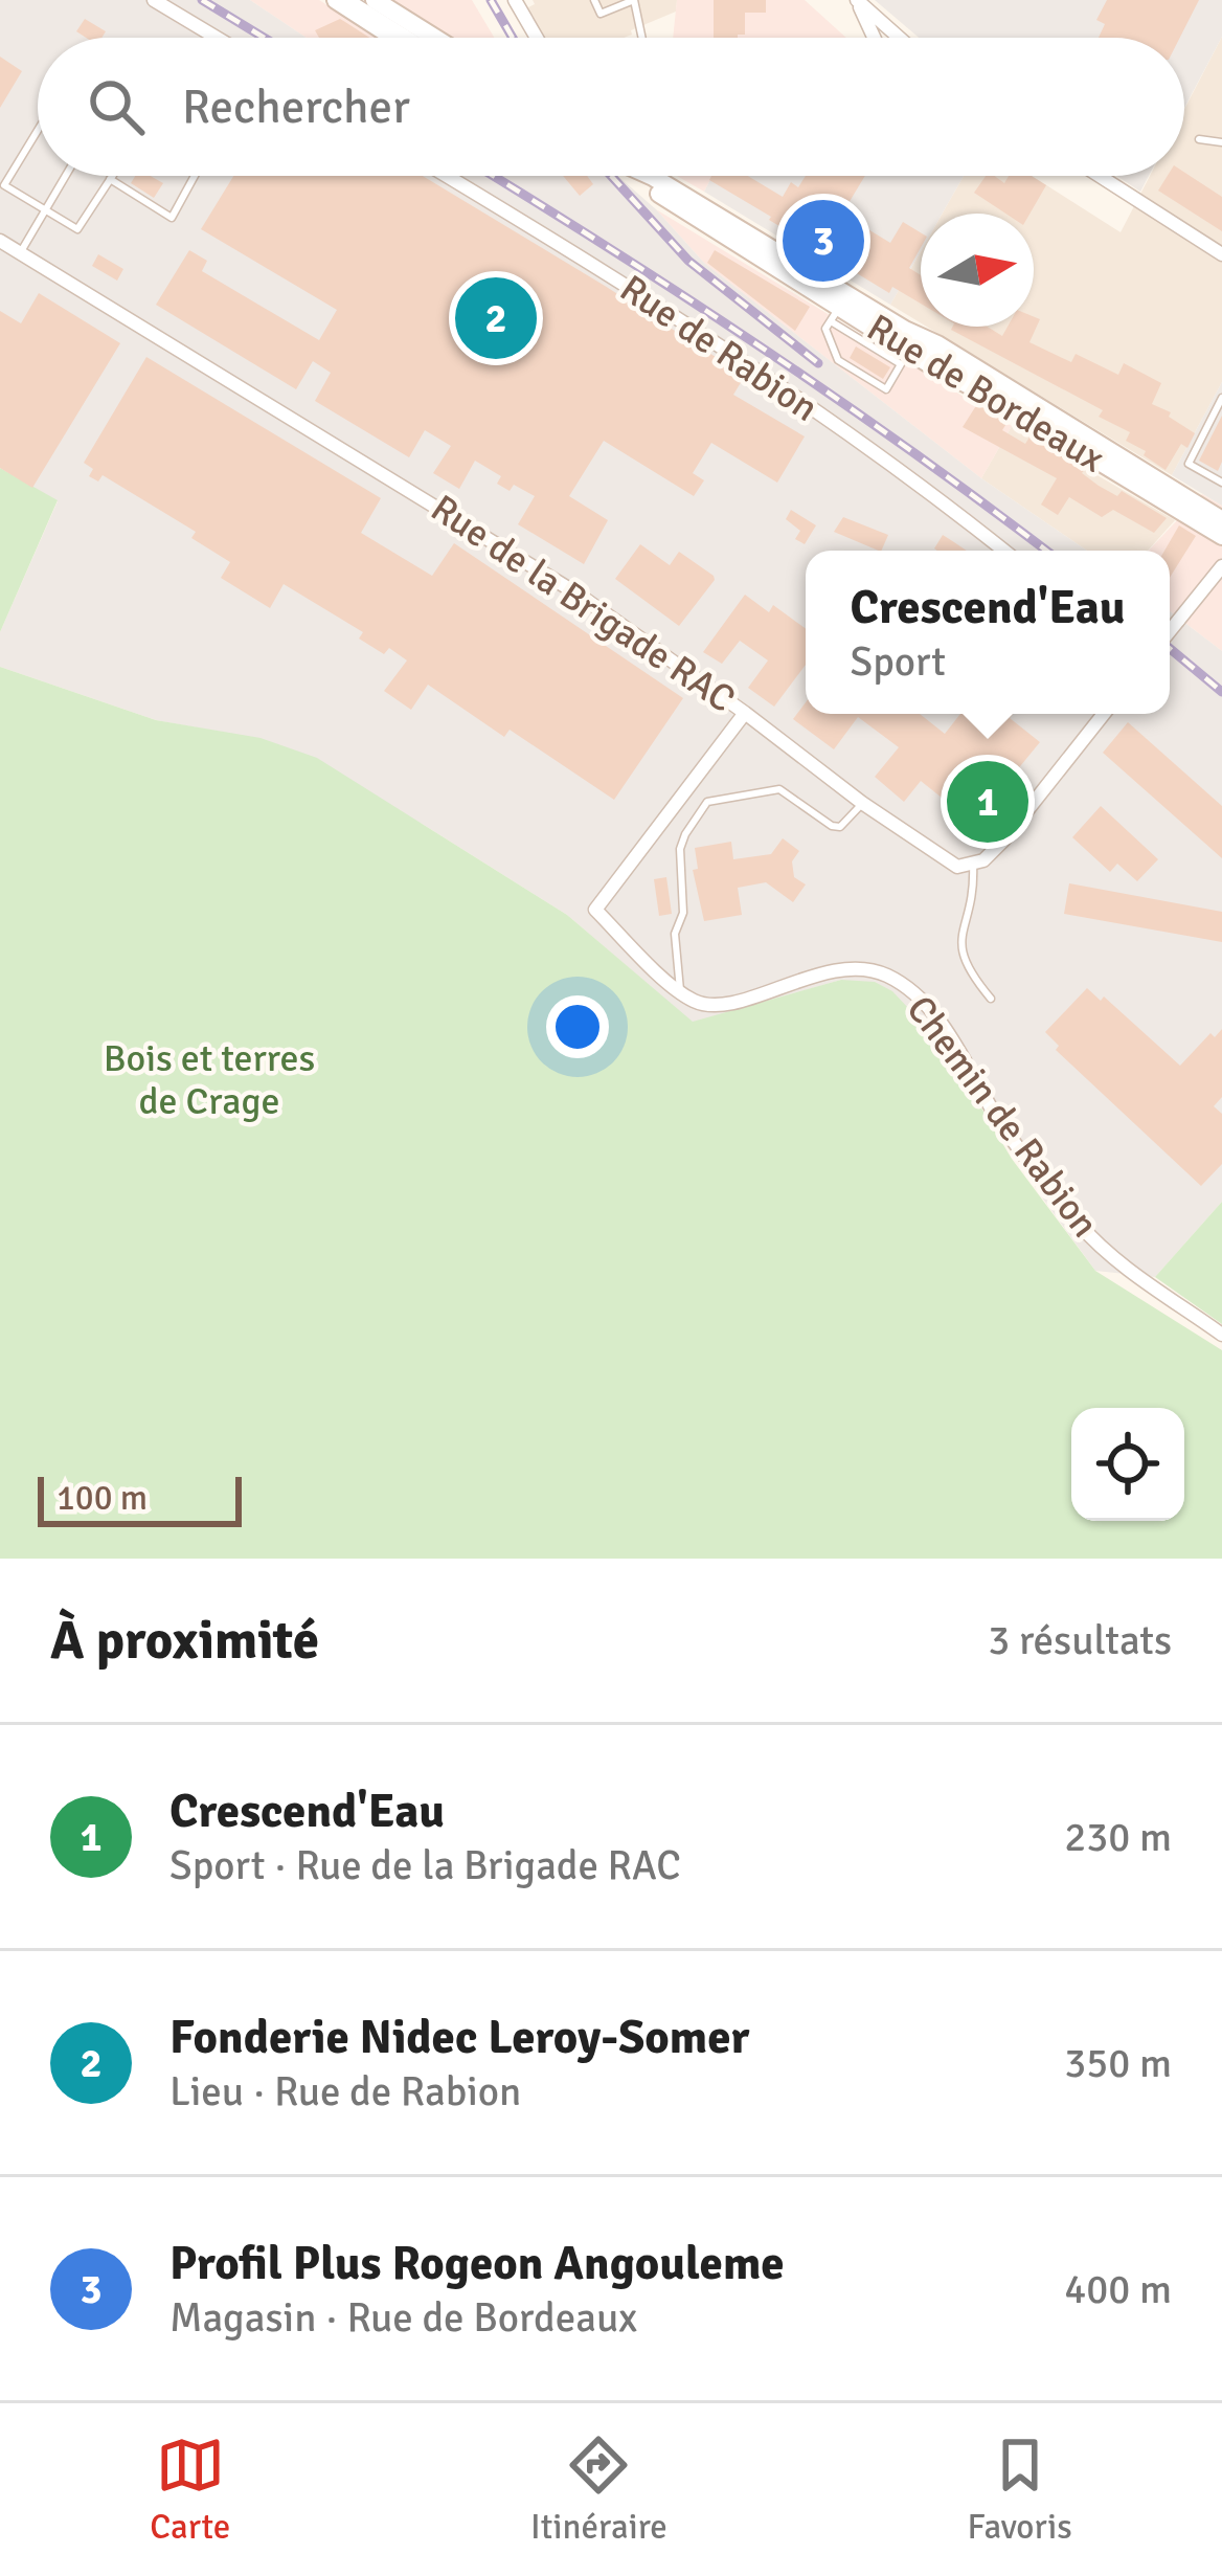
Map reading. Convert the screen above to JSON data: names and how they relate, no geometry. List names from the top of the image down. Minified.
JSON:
{"streets":{"main road":["Rue de Bordeaux"],"street":["Rue de Rabion","Rue de la Brigade RAC","Chemin de Rabion"]},"parks":["Bois et terres de Crage"],"scale_bar":"100 m","north":"right","page":{"search":"Rechercher","pins":["3","2","1"],"popup":["Crescend'Eau","Sport"],"scale":"100 m","heading":["À proximité","3 résultats"],"list":[{"mark":"1","name":"Crescend'Eau","note":"Sport · Rue de la Brigade RAC","value":"230 m"},{"mark":"2","name":"Fonderie Nidec Leroy-Somer","note":"Lieu · Rue de Rabion","value":"350 m"},{"mark":"3","name":"Profil Plus Rogeon Angouleme","note":"Magasin · Rue de Bordeaux","value":"400 m"}],"nav":["Carte","Itinéraire","Favoris"]}}
